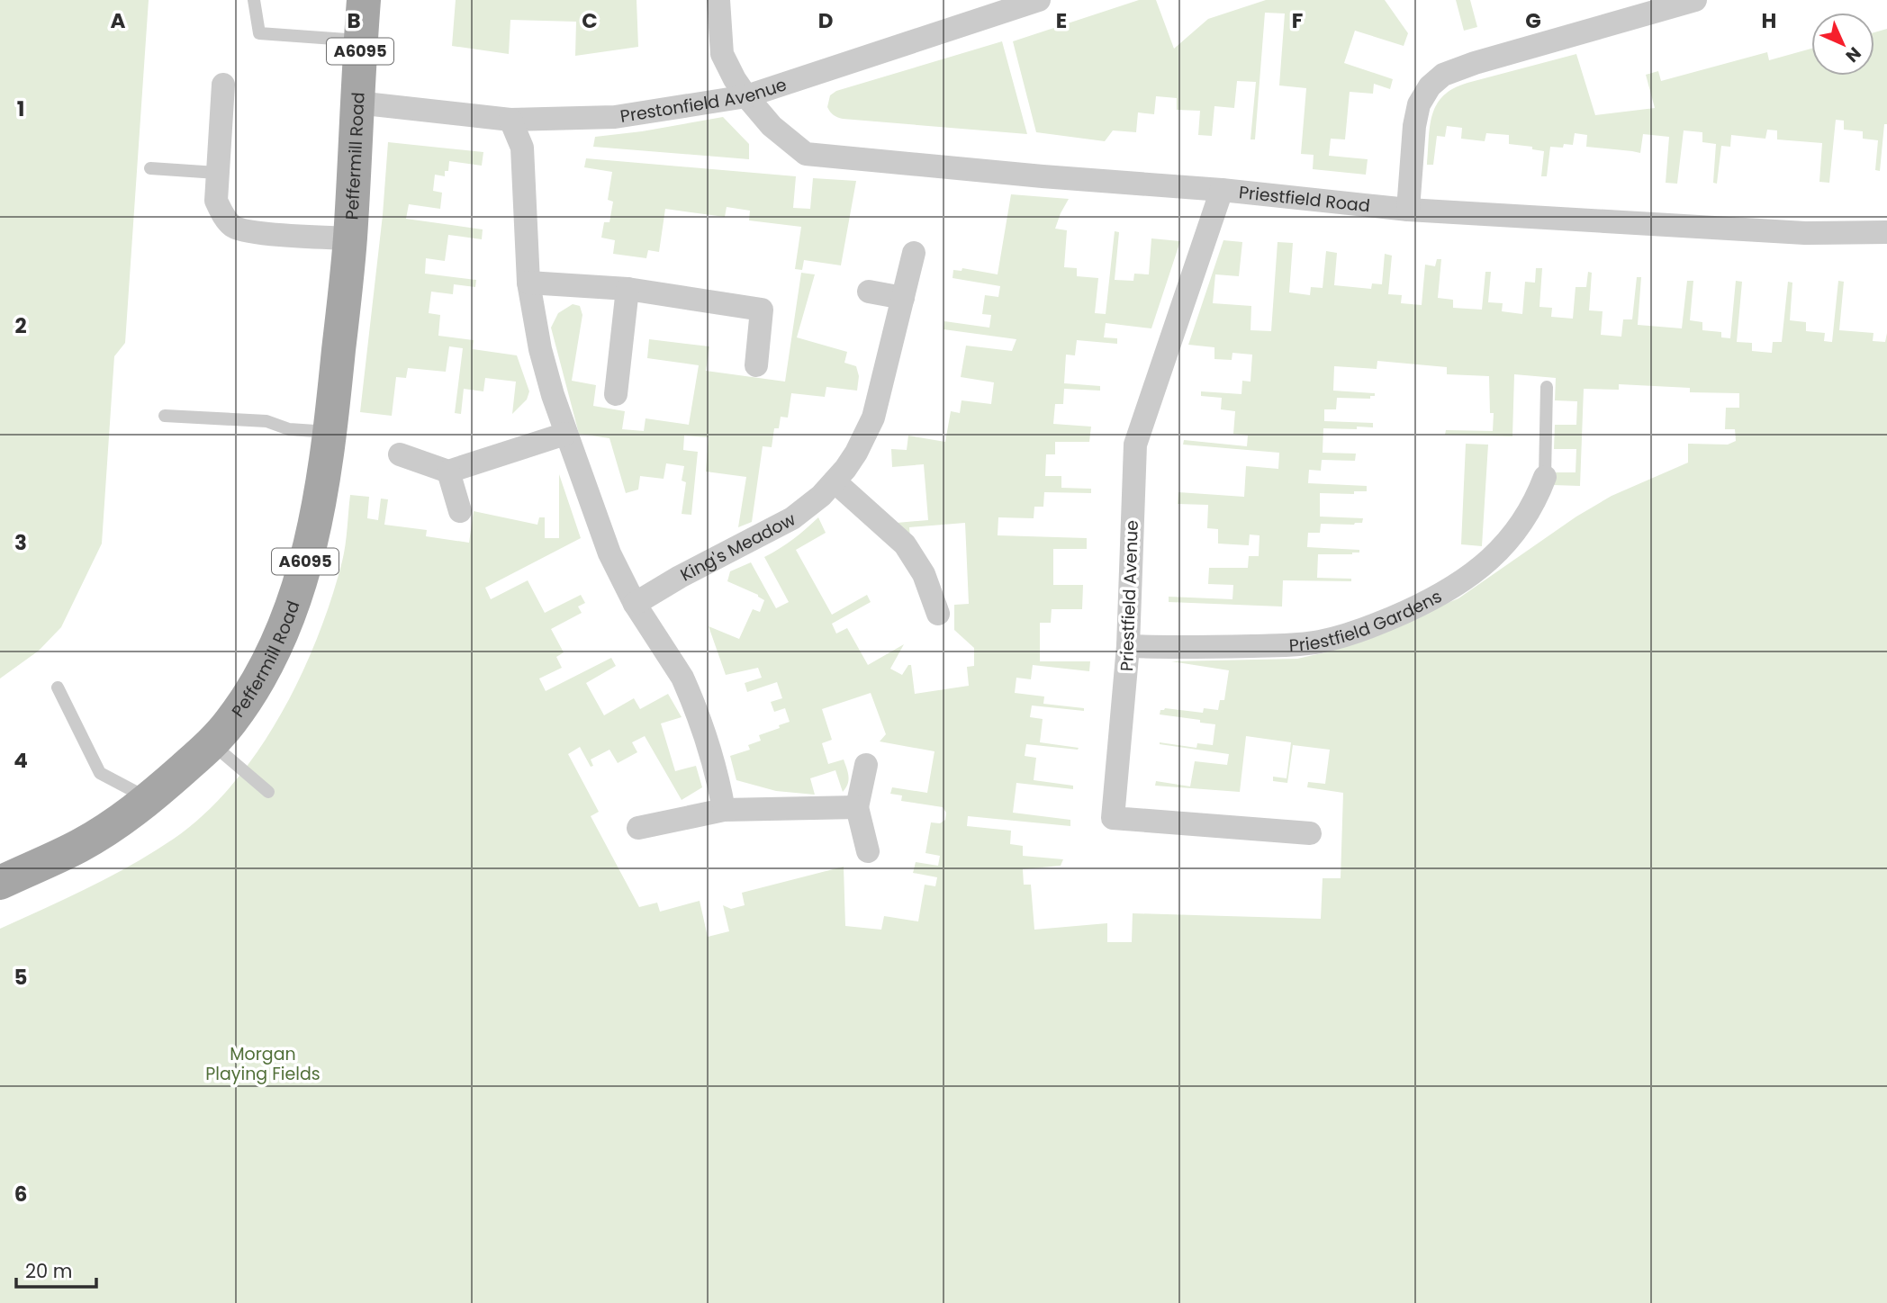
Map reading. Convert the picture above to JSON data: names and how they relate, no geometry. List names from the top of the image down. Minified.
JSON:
{"streets":{"main road":["A6095","Peffermill Road"],"street":["Prestonfield Avenue","Priestfield Road","King's Meadow","Priestfield Avenue","Priestfield Gardens"]},"crossings":[["Prestonfield Avenue","Peffermill Road"],["Prestonfield Avenue","Priestfield Road"],["Priestfield Road","Priestfield Avenue"],["Priestfield Avenue","Priestfield Gardens"]],"parks":["Morgan Playing Fields"],"scale_bar":"20 m","north":"bottom right","grid":{"columns":["A","B","C","D","E","F","G","H"],"rows":["1","2","3","4","5","6"]}}
